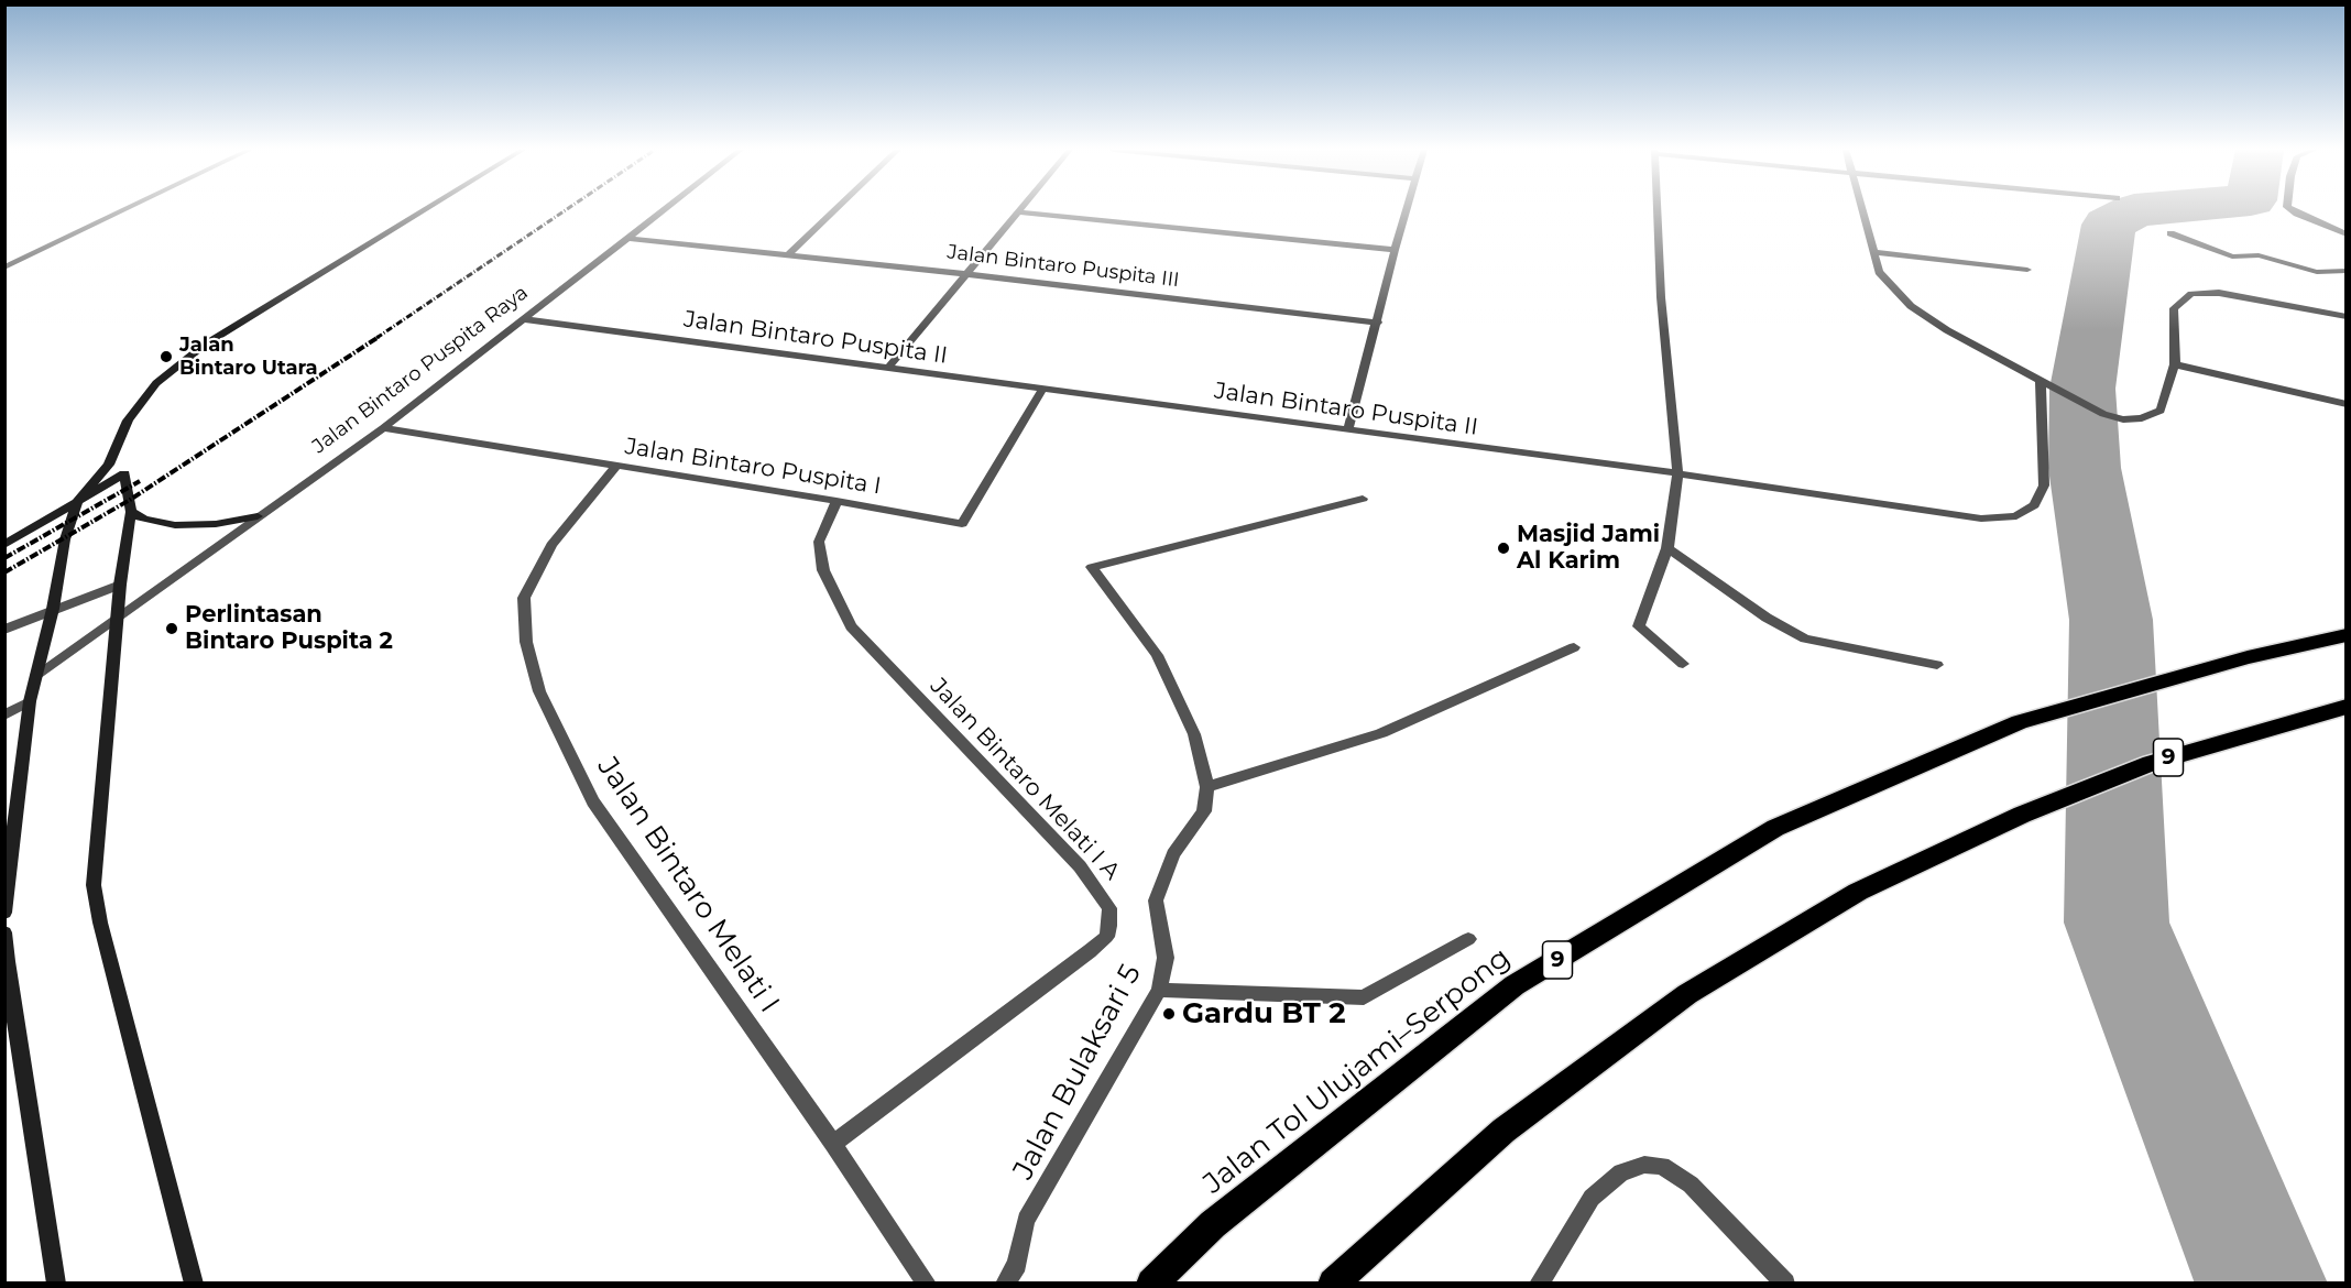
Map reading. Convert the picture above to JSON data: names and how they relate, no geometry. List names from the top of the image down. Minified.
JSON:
{"streets":{"highway":["9","Jalan Tol Ulujami–Serpong"],"street":["Jalan Bintaro Puspita III","Jalan Bintaro Puspita II","Jalan Bintaro Puspita Raya","Jalan Bintaro Puspita I","Jalan Bintaro Melati I A","Jalan Bintaro Melati I","Jalan Bulaksari 5"]},"crossings":[["Jalan Bintaro Puspita III","Jalan Bintaro Puspita Raya"],["Jalan Bintaro Puspita II","Jalan Bintaro Puspita Raya"],["Jalan Bintaro Puspita II","Jalan Bintaro Puspita I"],["Jalan Bintaro Puspita Raya","Jalan Bintaro Puspita I"],["Jalan Bintaro Puspita I","Jalan Bintaro Melati I A"],["Jalan Bintaro Puspita I","Jalan Bintaro Melati I"],["Jalan Bintaro Melati I A","Jalan Bintaro Melati I"]],"places":["Jalan Bintaro Utara","Masjid Jami Al Karim","Perlintasan Bintaro Puspita 2","Gardu BT 2"]}
